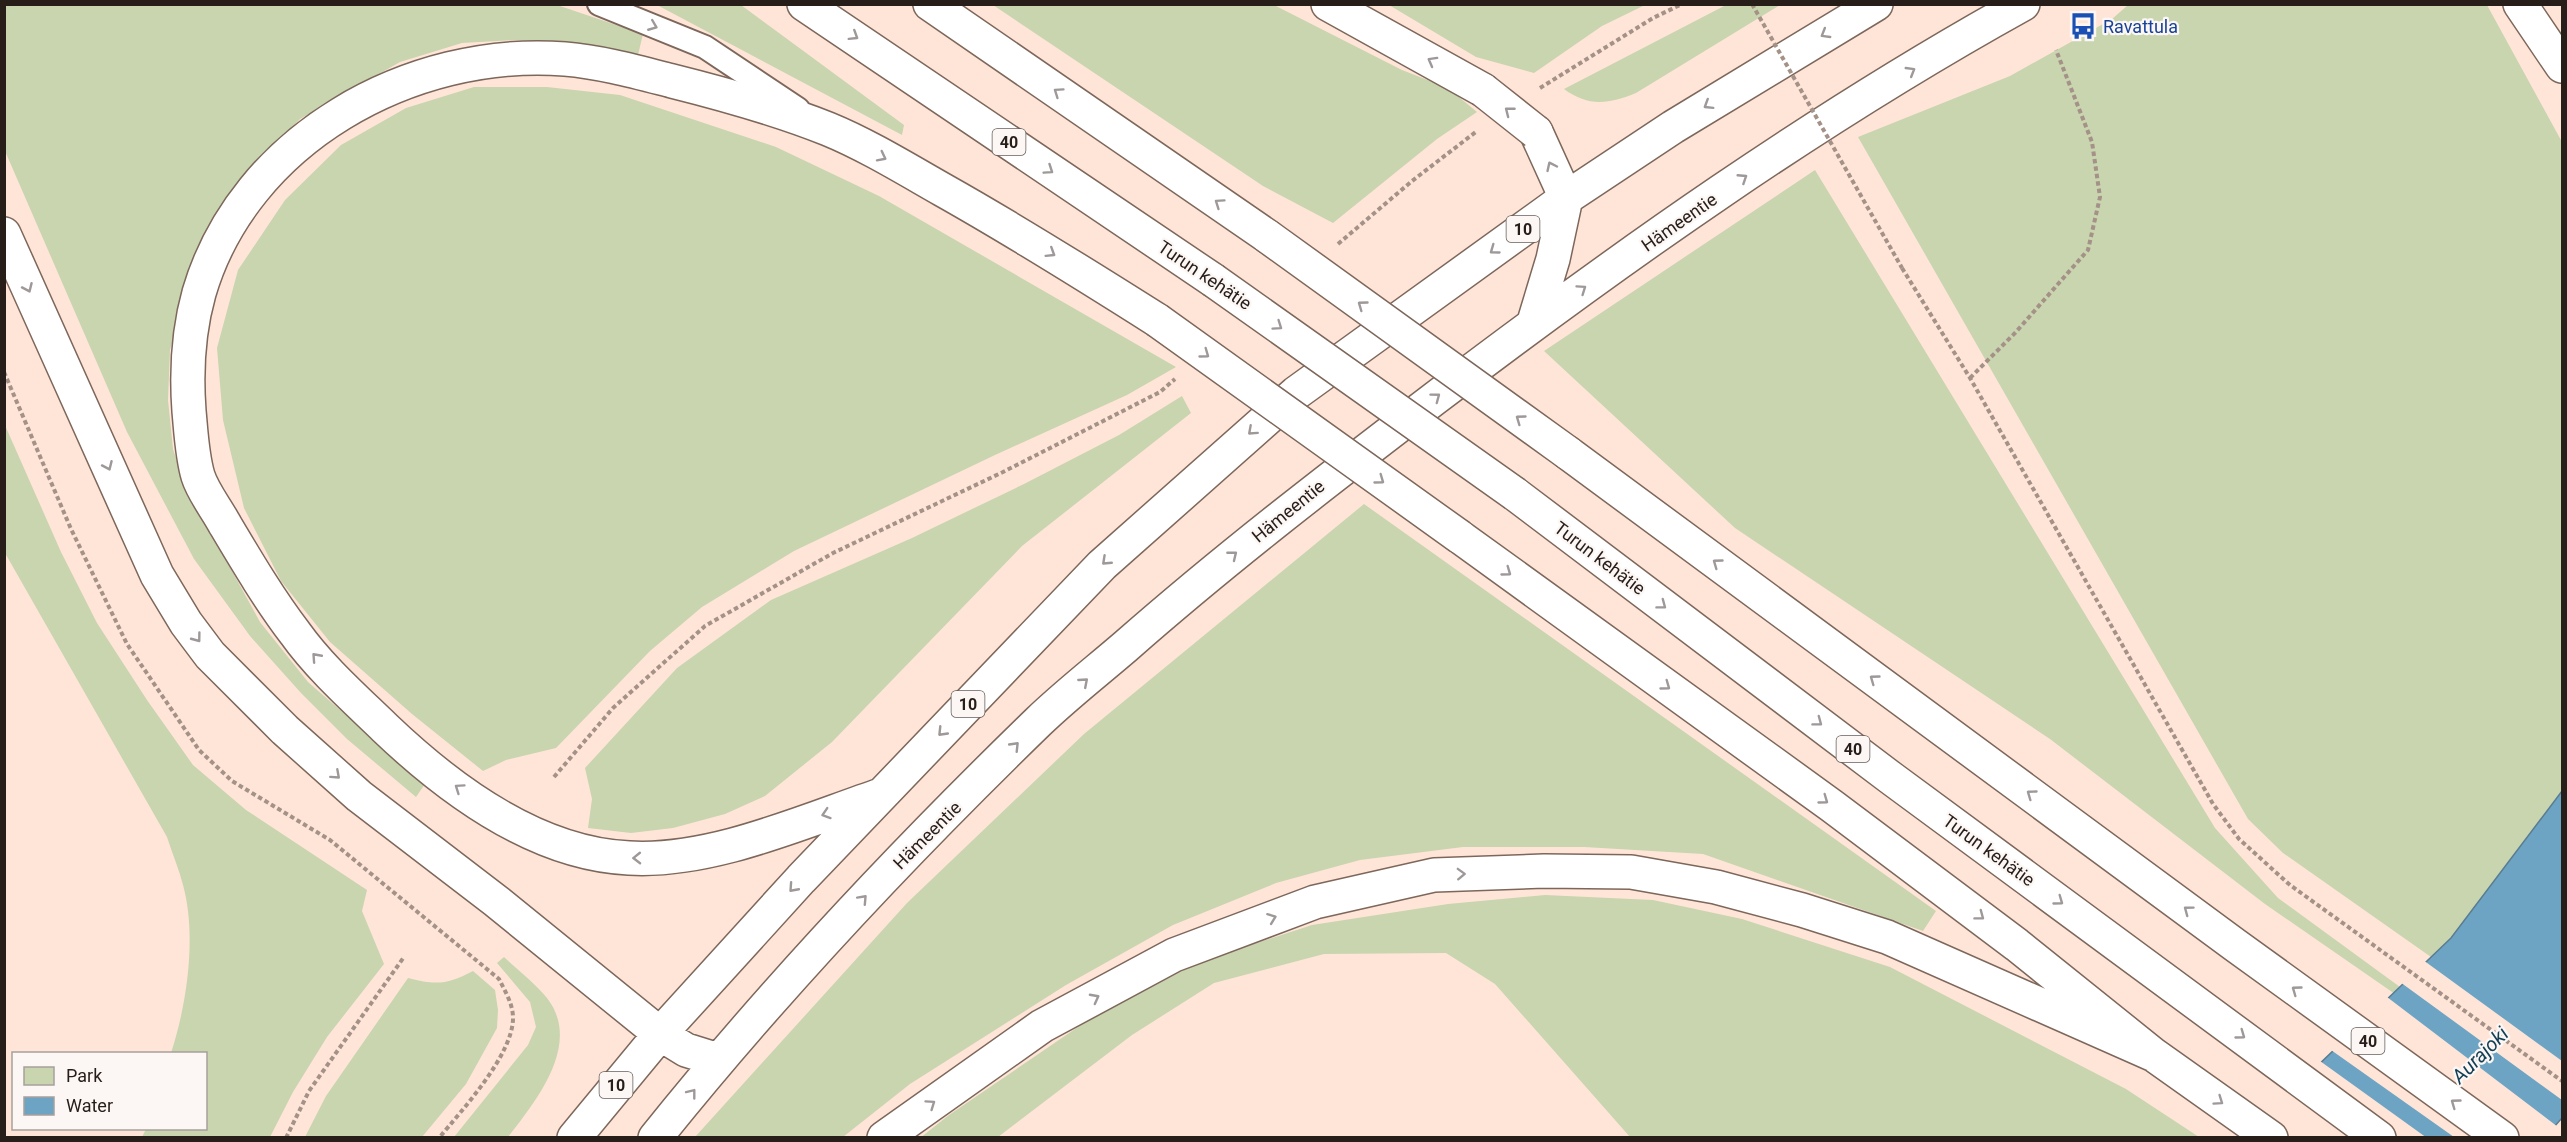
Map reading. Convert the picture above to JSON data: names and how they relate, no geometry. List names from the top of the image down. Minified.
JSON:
{"streets":{"highway":["40","Hämeentie","10","Turun kehätie"]},"water":["Aurajoki"],"places":{"bus stop":["Ravattula"]},"legend":["Park","Water"]}
